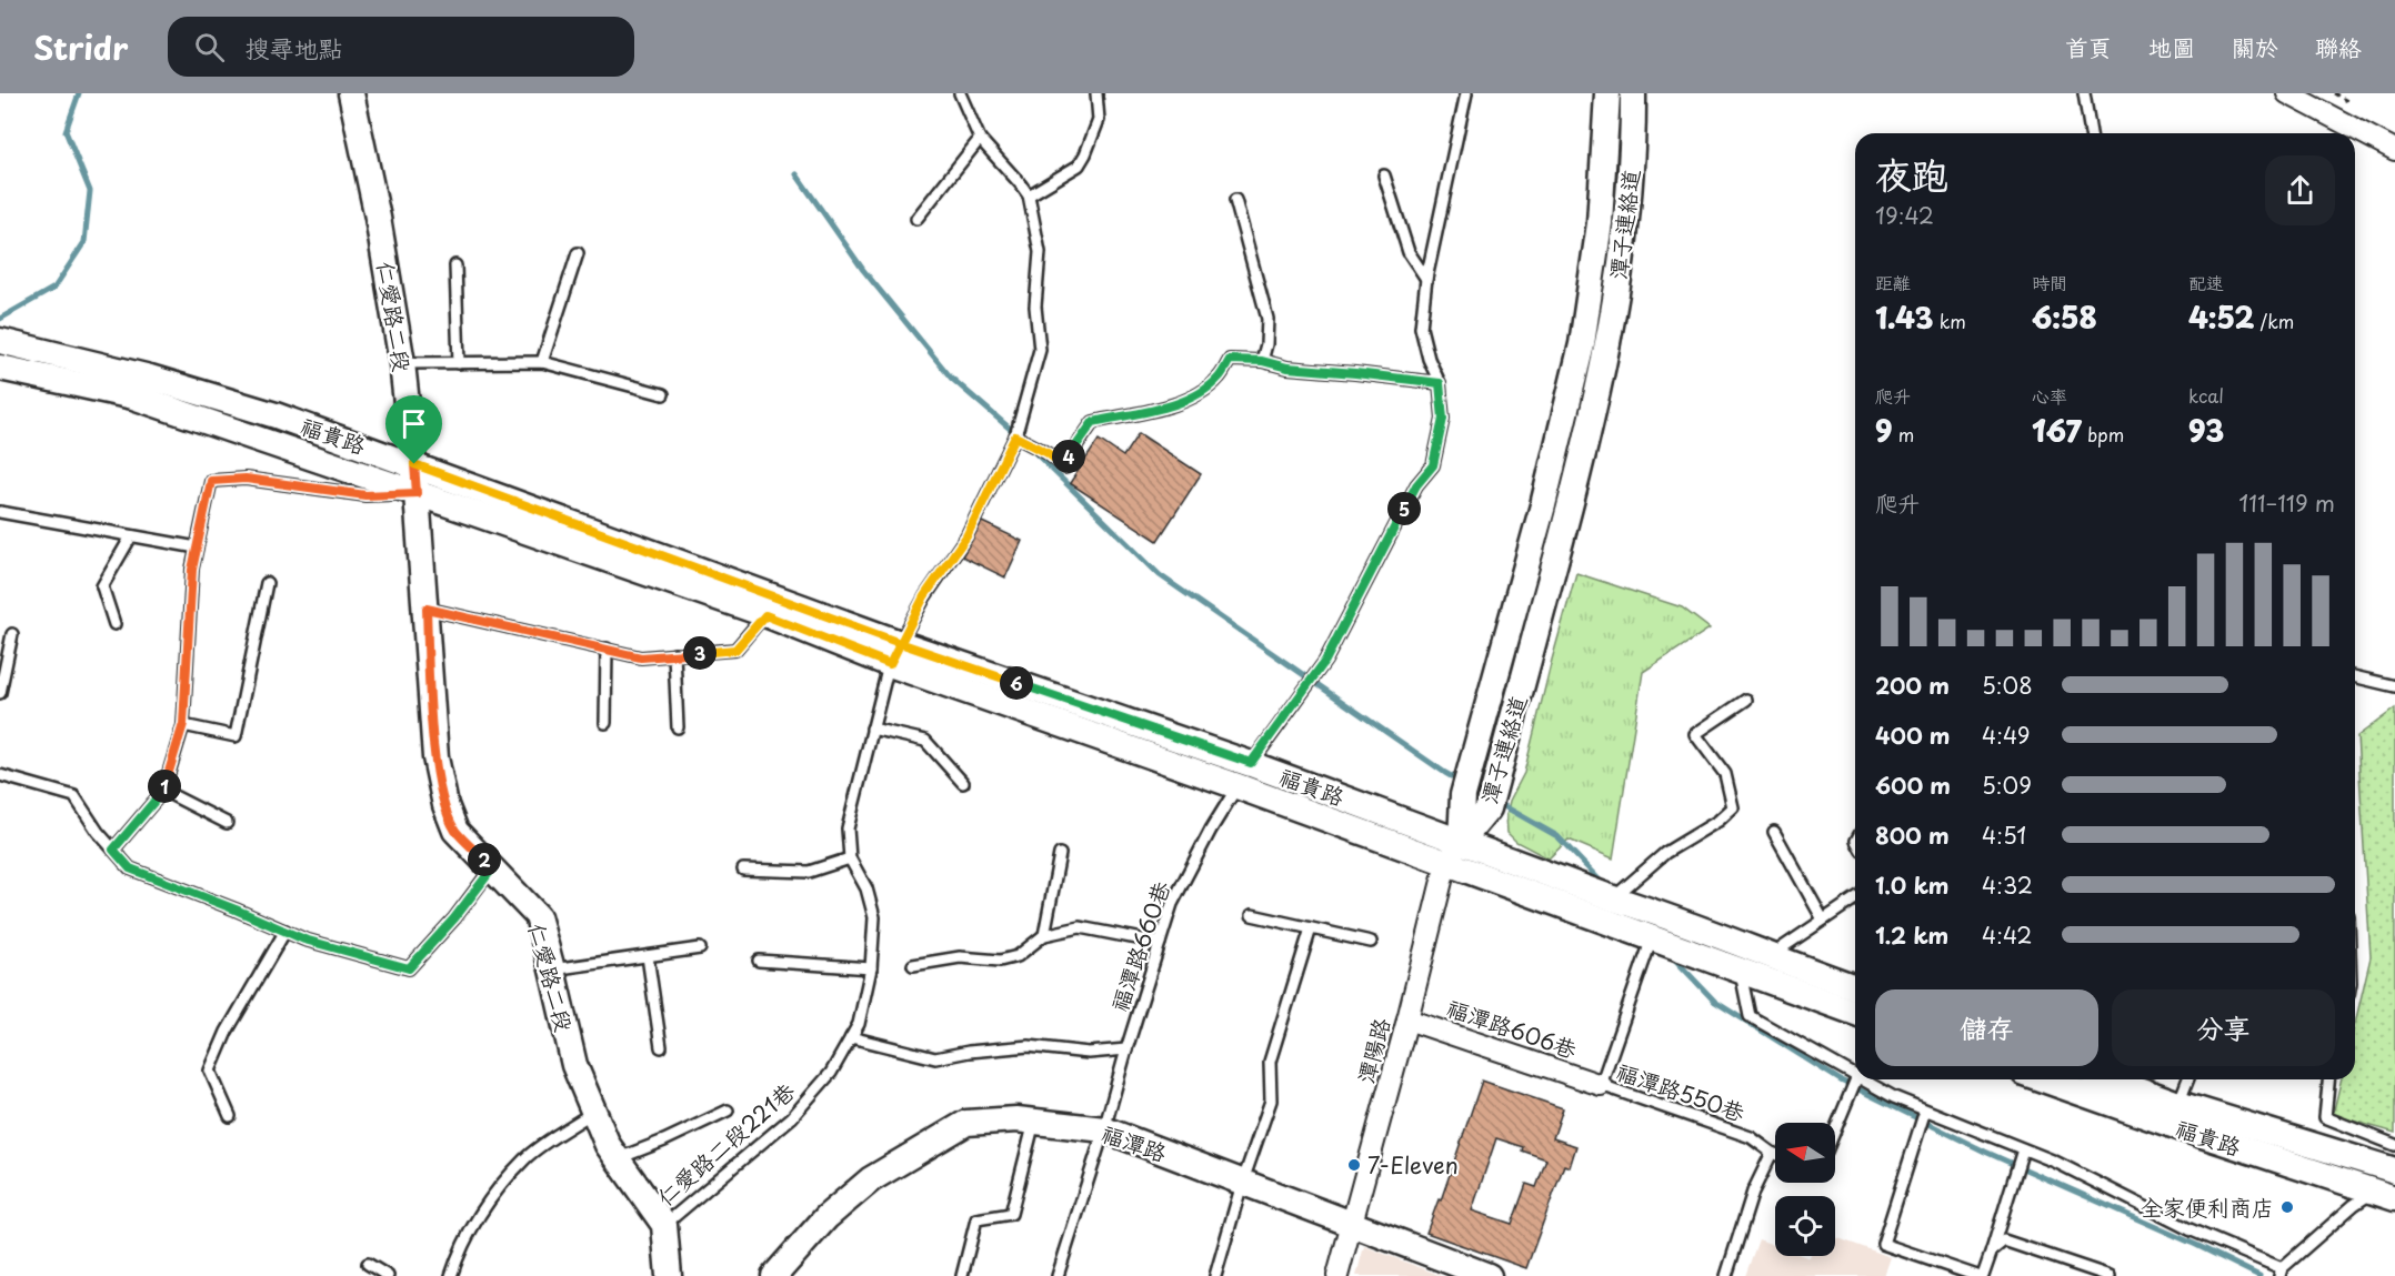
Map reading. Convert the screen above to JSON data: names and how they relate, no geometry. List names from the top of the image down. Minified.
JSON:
{"streets":{"street":["潭子連絡道","仁愛路二段","福貴路","福潭路606巷","潭陽路","福潭路"],"lane":["福潭路660巷","福潭路550巷","仁愛路二段221巷"]},"crossings":[["潭子連絡道","福貴路"],["潭子連絡道","潭陽路"],["仁愛路二段","福貴路"],["仁愛路二段","仁愛路二段221巷"],["福貴路","福潭路660巷"],["福貴路","潭陽路"],["福貴路","仁愛路二段221巷"],["福潭路660巷","福潭路"],["福潭路606巷","潭陽路"],["福潭路606巷","福潭路550巷"],["潭陽路","福潭路"]],"places":["7-Eleven","全家便利商店"],"north":"left","page":{"header":"Stridr","search":"搜尋地點","nav":["首頁","地圖","關於","聯絡"],"heading":["夜跑","19:42"],"stats":[["距離","1.43 km"],["時間","6:58"],["配速","4:52 /km"],["爬升","9 m"],["心率","167 bpm"],["kcal","93"]],"pins":["4","5","3","6","1","2"],"chart":["爬升","111–119 m"],"list":[{"name":"200 m","note":"5:08"},{"name":"400 m","note":"4:49"},{"name":"600 m","note":"5:09"},{"name":"800 m","note":"4:51"},{"name":"1.0 km","note":"4:32"},{"name":"1.2 km","note":"4:42"}],"buttons":["儲存","分享"]}}
